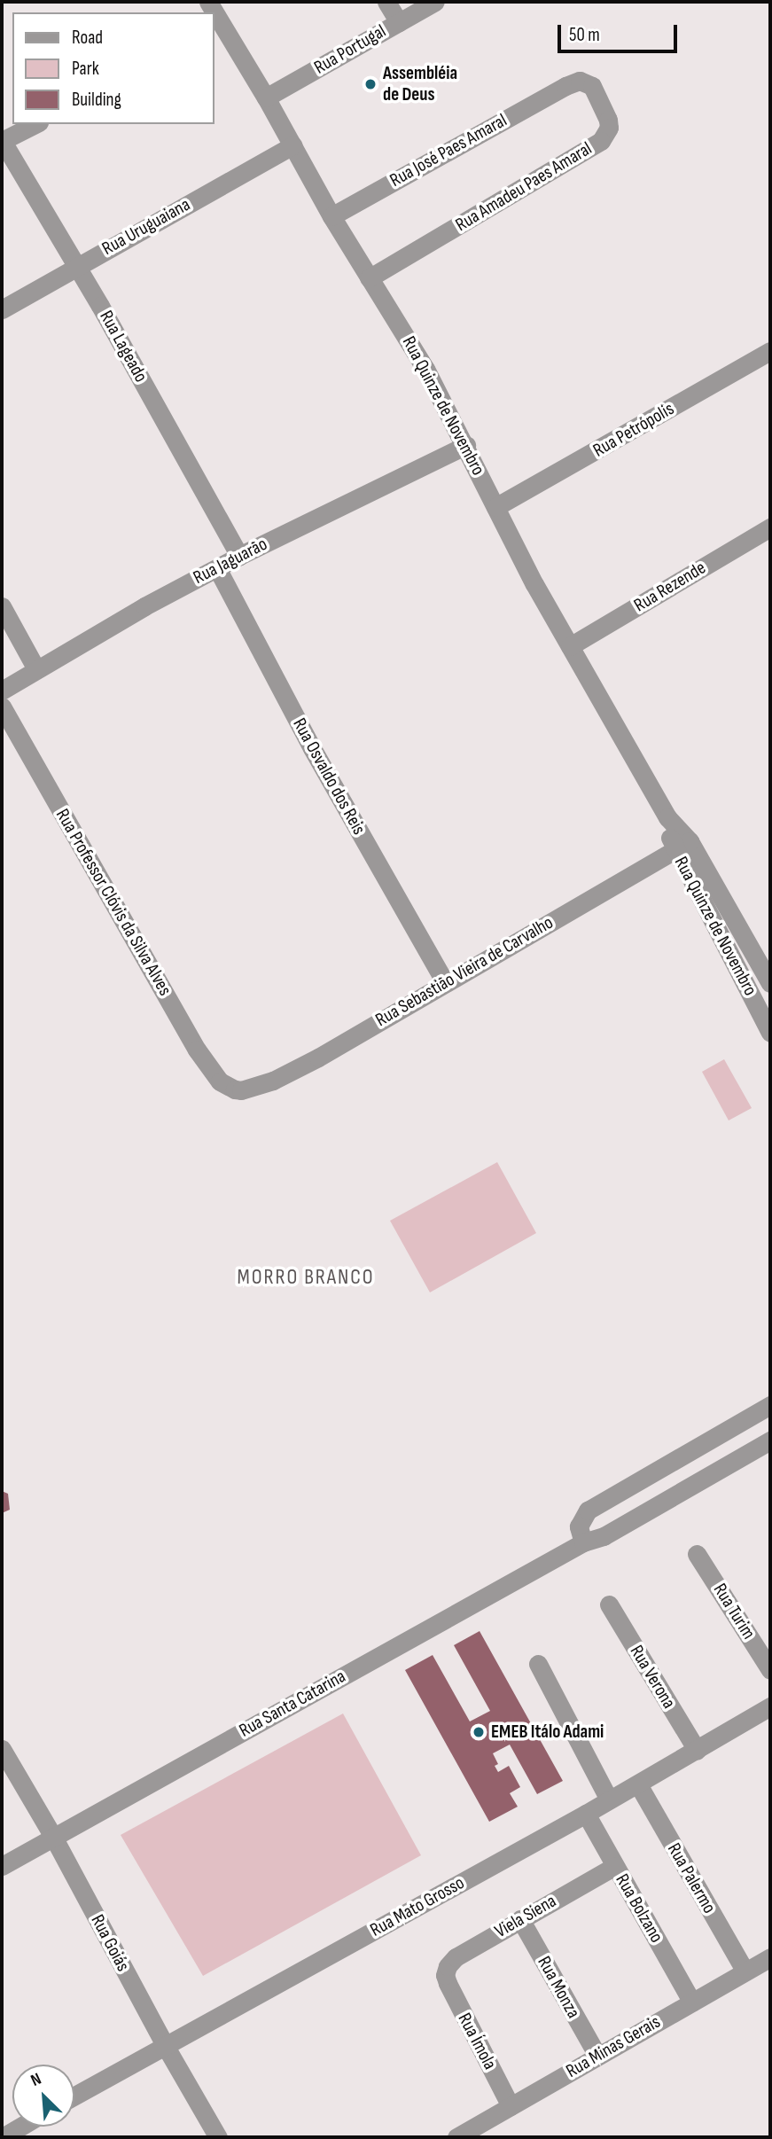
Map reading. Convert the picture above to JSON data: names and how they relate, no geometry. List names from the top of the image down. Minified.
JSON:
{"streets":{"street":["Rua Portugal","Rua José Paes Amaral","Rua Amadeu Paes Amaral","Rua Uruguaiana","Rua Lageado","Rua Quinze de Novembro","Rua Petrópolis","Rua Jaguarão","Rua Rezende","Rua Osvaldo dos Reis","Rua Professor Clóvis da Silva Alves","Rua Sebastião Vieira de Carvalho","Rua Turim","Rua Verona","Rua Santa Catarina","Rua Palermo","Rua Mato Grosso","Rua Bolzano","Viela Siena","Rua Goiás","Rua Monza","Rua Ímola","Rua Minas Gerais"]},"crossings":[["Rua Portugal","Rua Quinze de Novembro"],["Rua José Paes Amaral","Rua Amadeu Paes Amaral"],["Rua José Paes Amaral","Rua Quinze de Novembro"],["Rua Amadeu Paes Amaral","Rua Quinze de Novembro"],["Rua Uruguaiana","Rua Lageado"],["Rua Uruguaiana","Rua Quinze de Novembro"],["Rua Lageado","Rua Jaguarão"],["Rua Quinze de Novembro","Rua Petrópolis"],["Rua Quinze de Novembro","Rua Jaguarão"],["Rua Quinze de Novembro","Rua Rezende"],["Rua Quinze de Novembro","Rua Sebastião Vieira de Carvalho"],["Rua Jaguarão","Rua Osvaldo dos Reis"],["Rua Osvaldo dos Reis","Rua Sebastião Vieira de Carvalho"],["Rua Professor Clóvis da Silva Alves","Rua Sebastião Vieira de Carvalho"],["Rua Verona","Rua Mato Grosso"],["Rua Santa Catarina","Rua Goiás"],["Rua Palermo","Rua Mato Grosso"],["Rua Palermo","Rua Minas Gerais"],["Rua Mato Grosso","Rua Bolzano"],["Rua Mato Grosso","Rua Goiás"],["Rua Bolzano","Viela Siena"],["Rua Bolzano","Rua Minas Gerais"],["Viela Siena","Rua Monza"],["Viela Siena","Rua Ímola"],["Rua Monza","Rua Minas Gerais"],["Rua Ímola","Rua Minas Gerais"]],"districts":["MORRO BRANCO"],"places":["Assembléia de Deus","EMEB Itálo Adami"],"legend":["Road","Park","Building"],"scale_bar":"50 m","north":"top left"}
